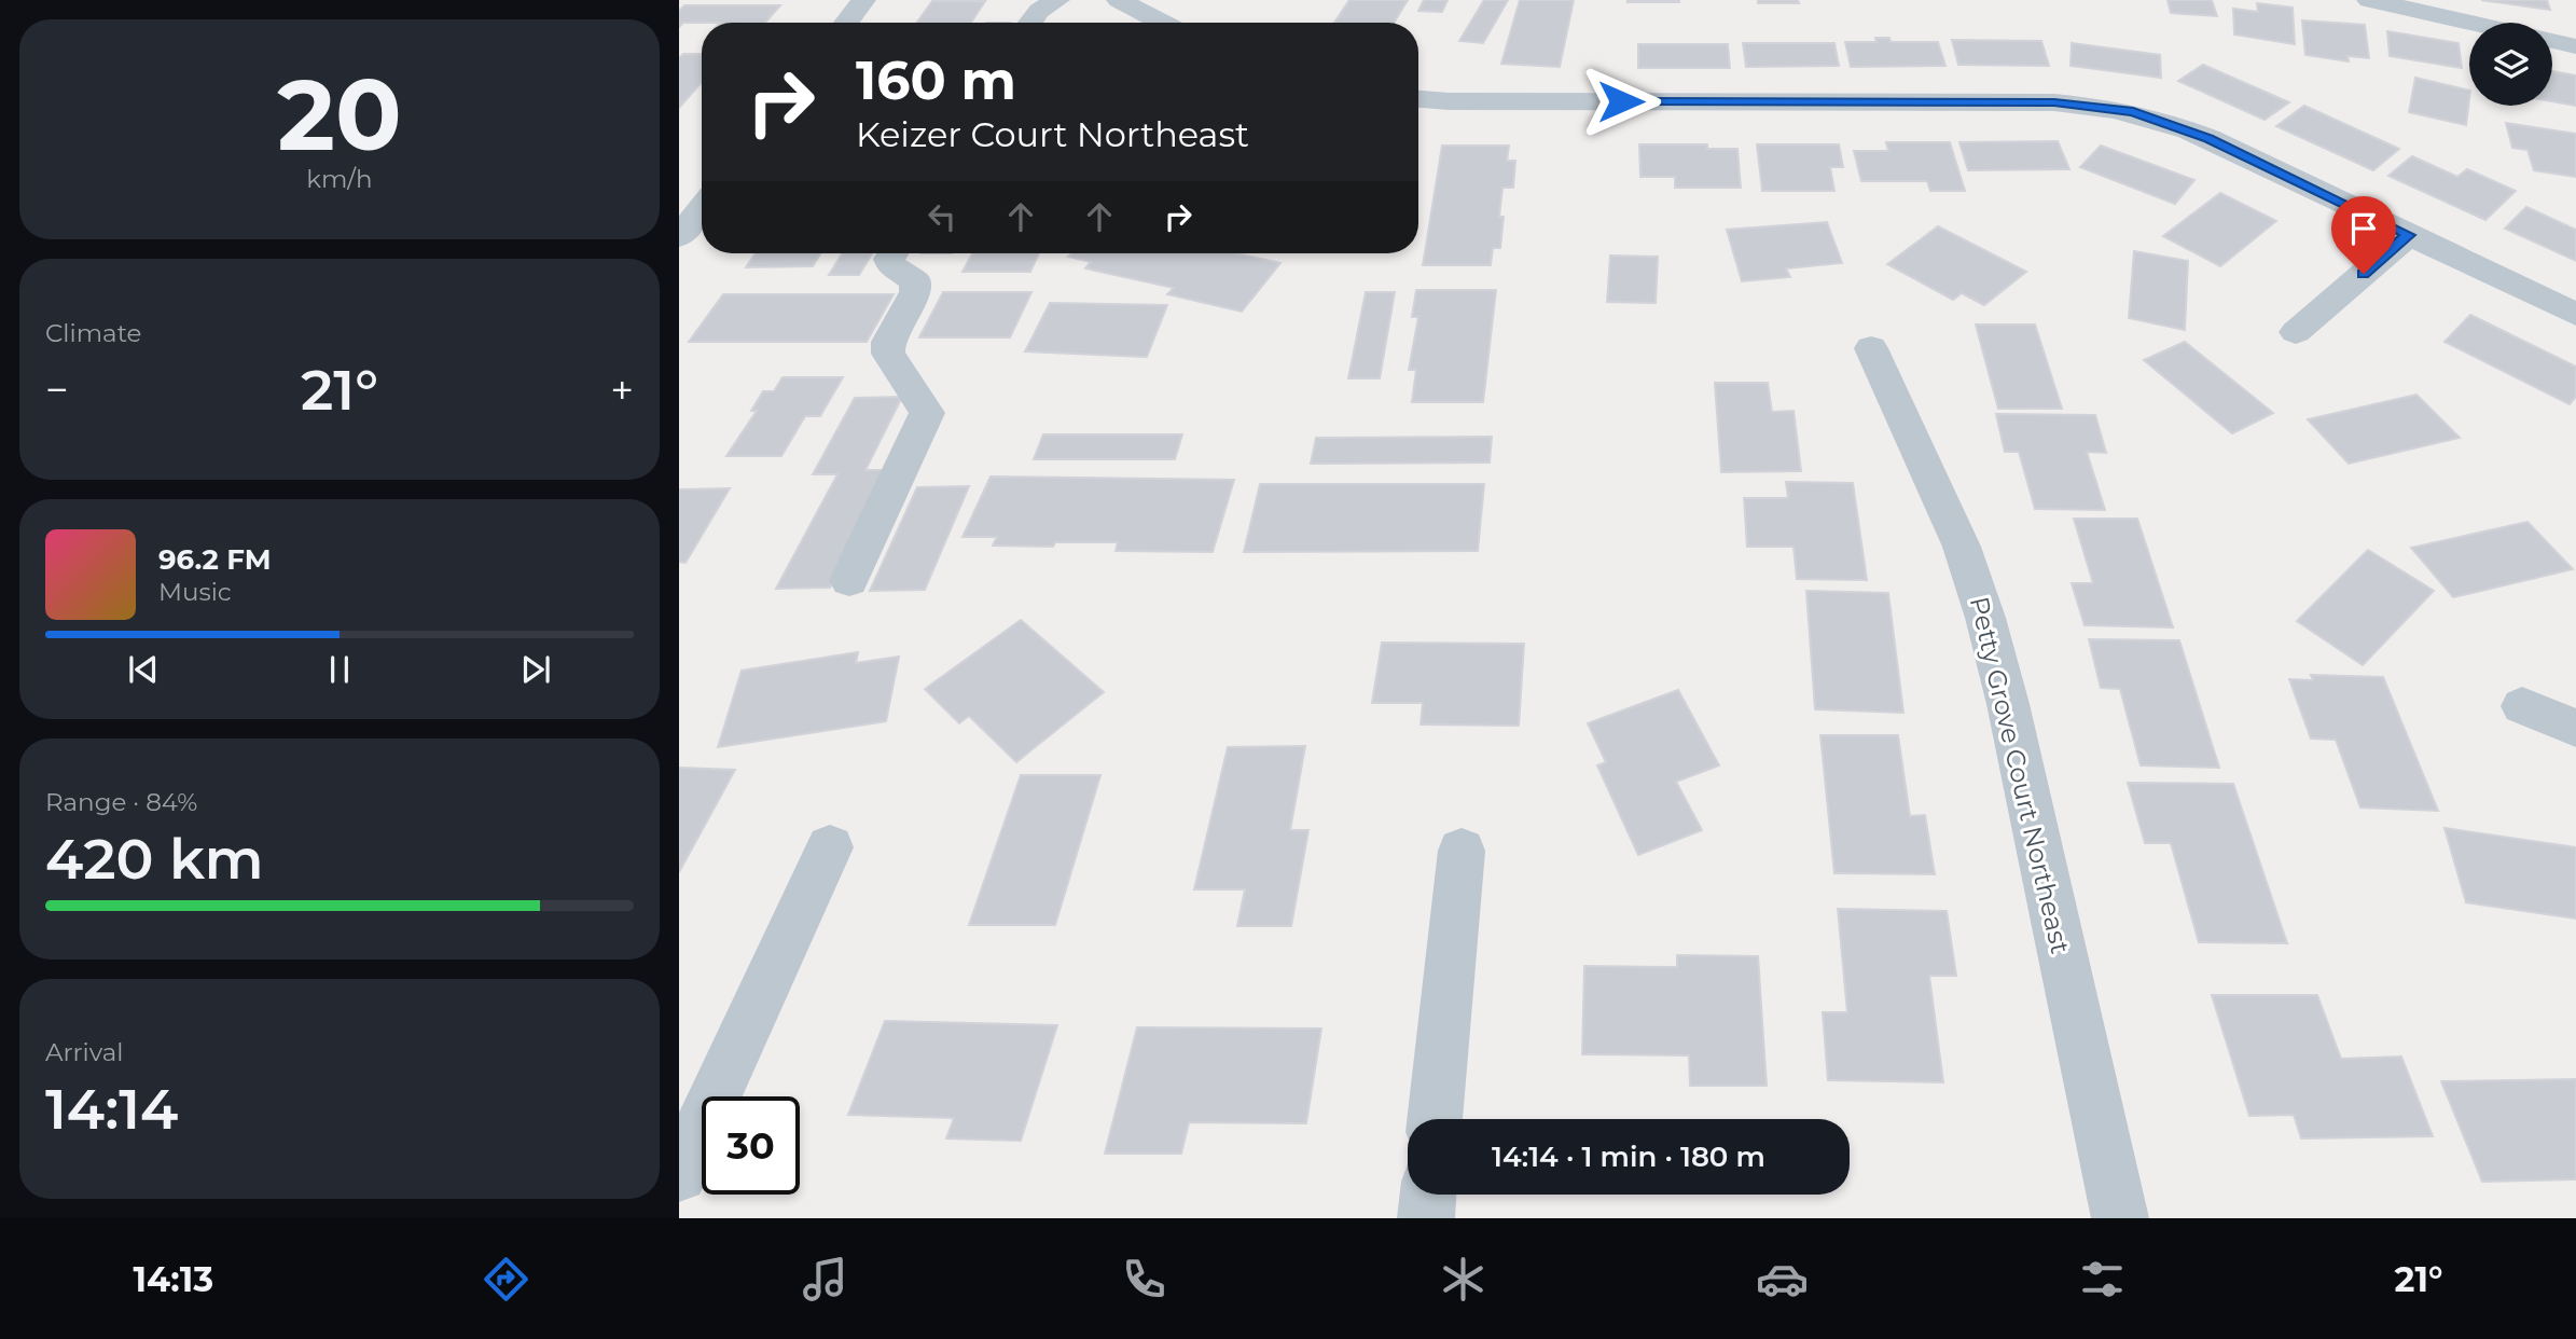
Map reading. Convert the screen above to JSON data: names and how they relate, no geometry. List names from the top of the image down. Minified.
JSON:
{"streets":{"street":["Petty Grove Court Northeast"]},"page":{"tile":[["20","km/h"],"Climate",["Range · 84%","420 km"],["Arrival","14:14"]],"turn":["160 m","Keizer Court Northeast"],"heat":["−","21°","+"],"song":["96.2 FM","Music"],"limit":"30","trip":"14:14 · 1 min · 180 m","tabs":["14:13","21°"]}}
